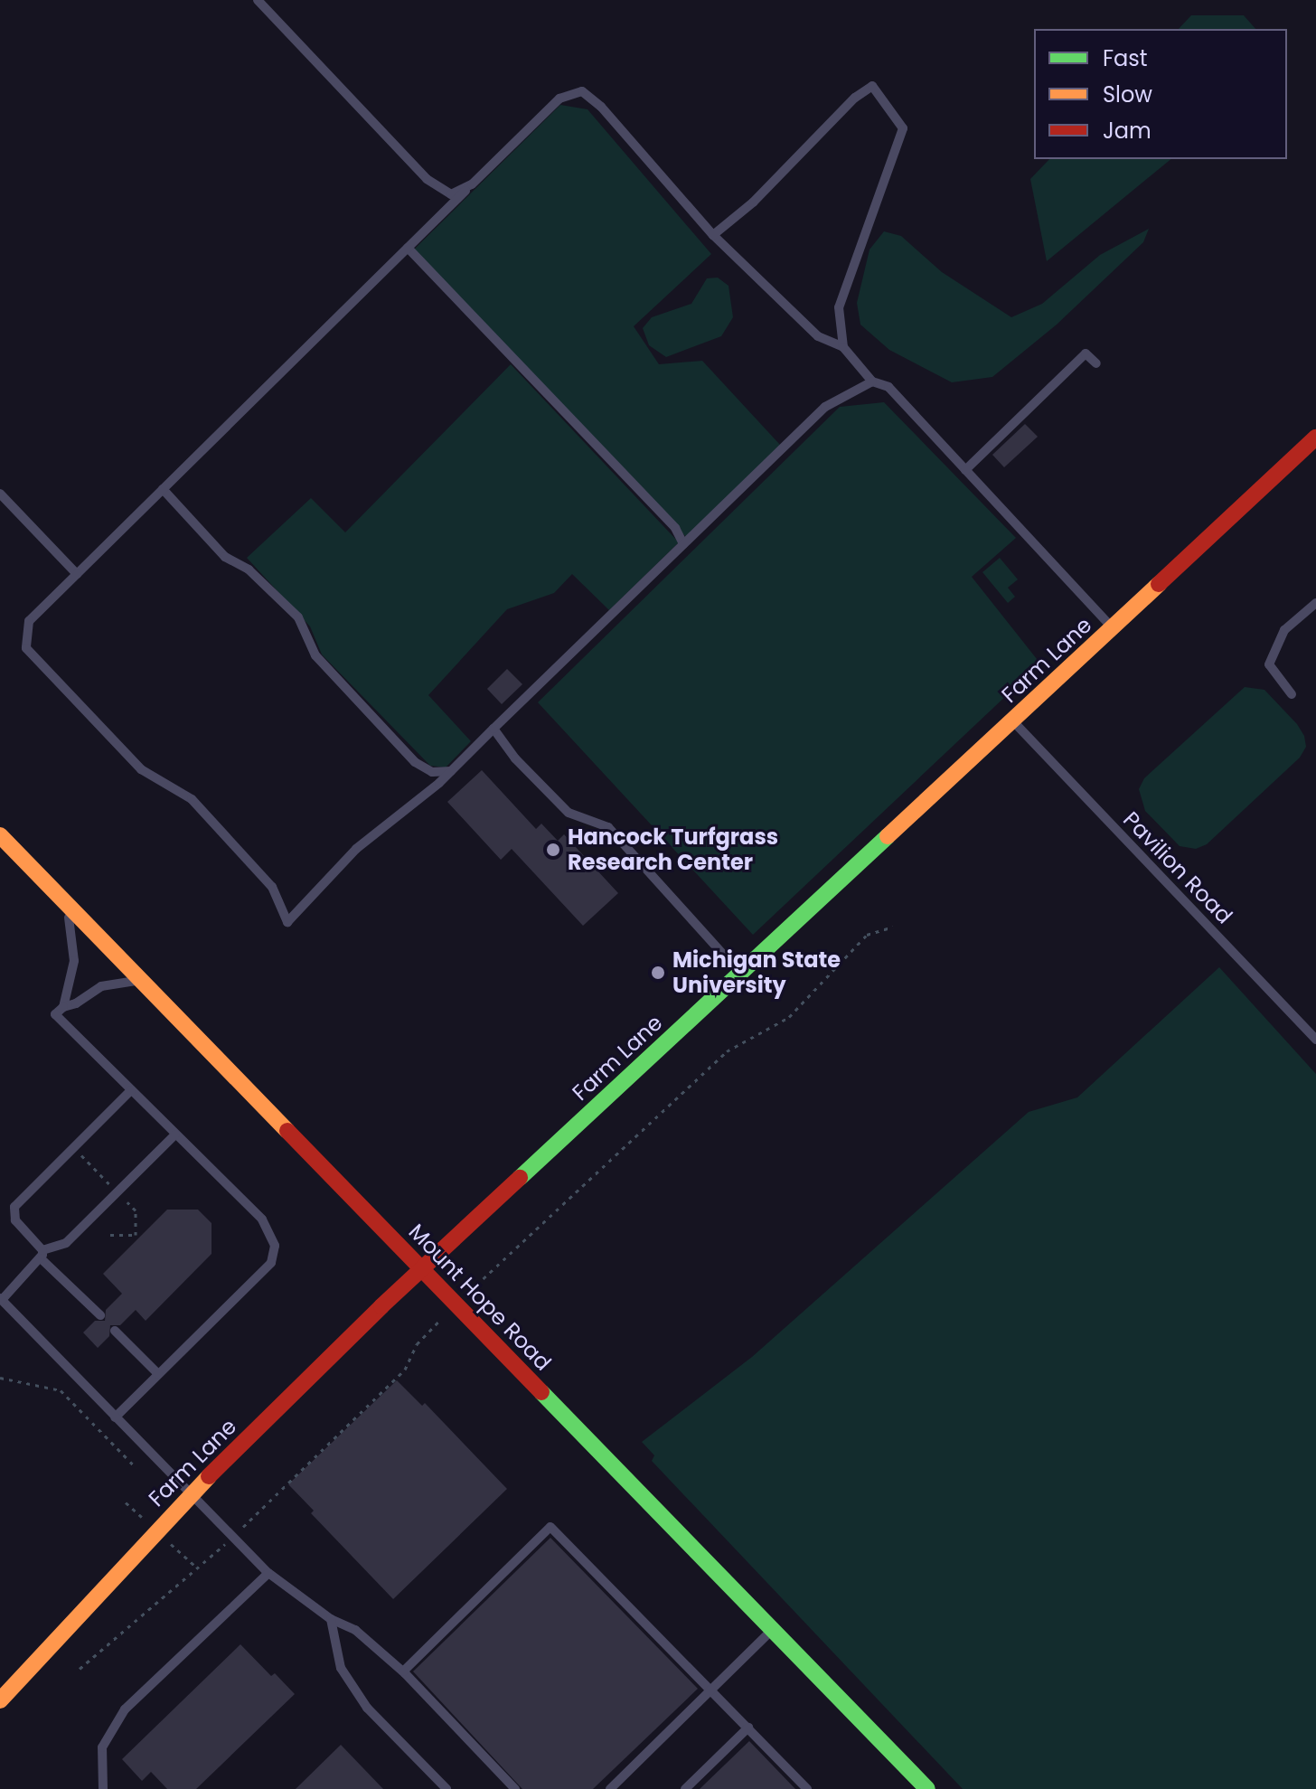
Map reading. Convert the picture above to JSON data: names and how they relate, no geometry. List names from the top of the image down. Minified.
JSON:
{"streets":{"street":["Farm Lane","Mount Hope Road"],"lane":["Pavilion Road"]},"crossings":[["Farm Lane","Pavilion Road"],["Farm Lane","Mount Hope Road"]],"places":["Hancock Turfgrass Research Center","Michigan State University"],"legend":["Fast","Slow","Jam"]}
